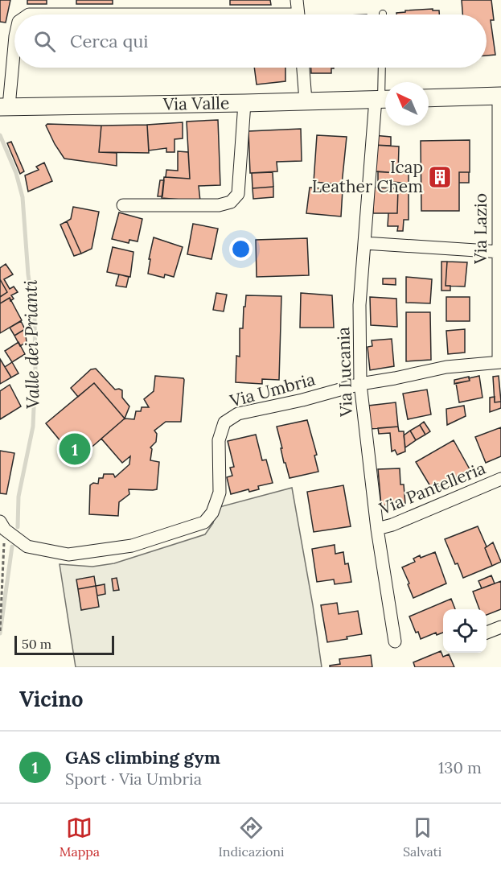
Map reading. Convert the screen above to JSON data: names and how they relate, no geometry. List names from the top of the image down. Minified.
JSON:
{"streets":{"main road":["Via Valle"],"street":["Via Lazio","Via Lucania","Via Umbria","Via Pantelleria"]},"crossings":[["Via Valle","Via Lucania"],["Via Lazio","Via Umbria"],["Via Lucania","Via Umbria"],["Via Lucania","Via Pantelleria"]],"water":["Valle dei Prianti"],"places":{"building":["Icap Leather Chem"]},"scale_bar":"50 m","north":"top left","page":{"search":"Cerca qui","pins":"1","scale":"50 m","heading":"Vicino","list":[{"mark":"1","name":"GAS climbing gym","note":"Sport · Via Umbria","value":"130 m"}],"nav":["Mappa","Indicazioni","Salvati"]}}
